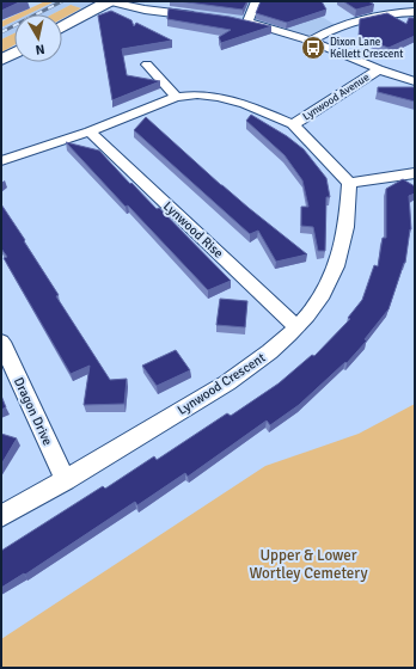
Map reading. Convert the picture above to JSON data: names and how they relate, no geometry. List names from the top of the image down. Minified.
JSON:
{"streets":{"street":["Lynwood Avenue","Lynwood Rise","Lynwood Crescent","Dragon Drive"]},"crossings":[["Lynwood Rise","Lynwood Crescent"],["Lynwood Crescent","Dragon Drive"]],"parks":["Upper & Lower Wortley Cemetery"],"places":{"bus stop":["Dixon Lane Kellett Crescent"]},"north":"bottom"}
